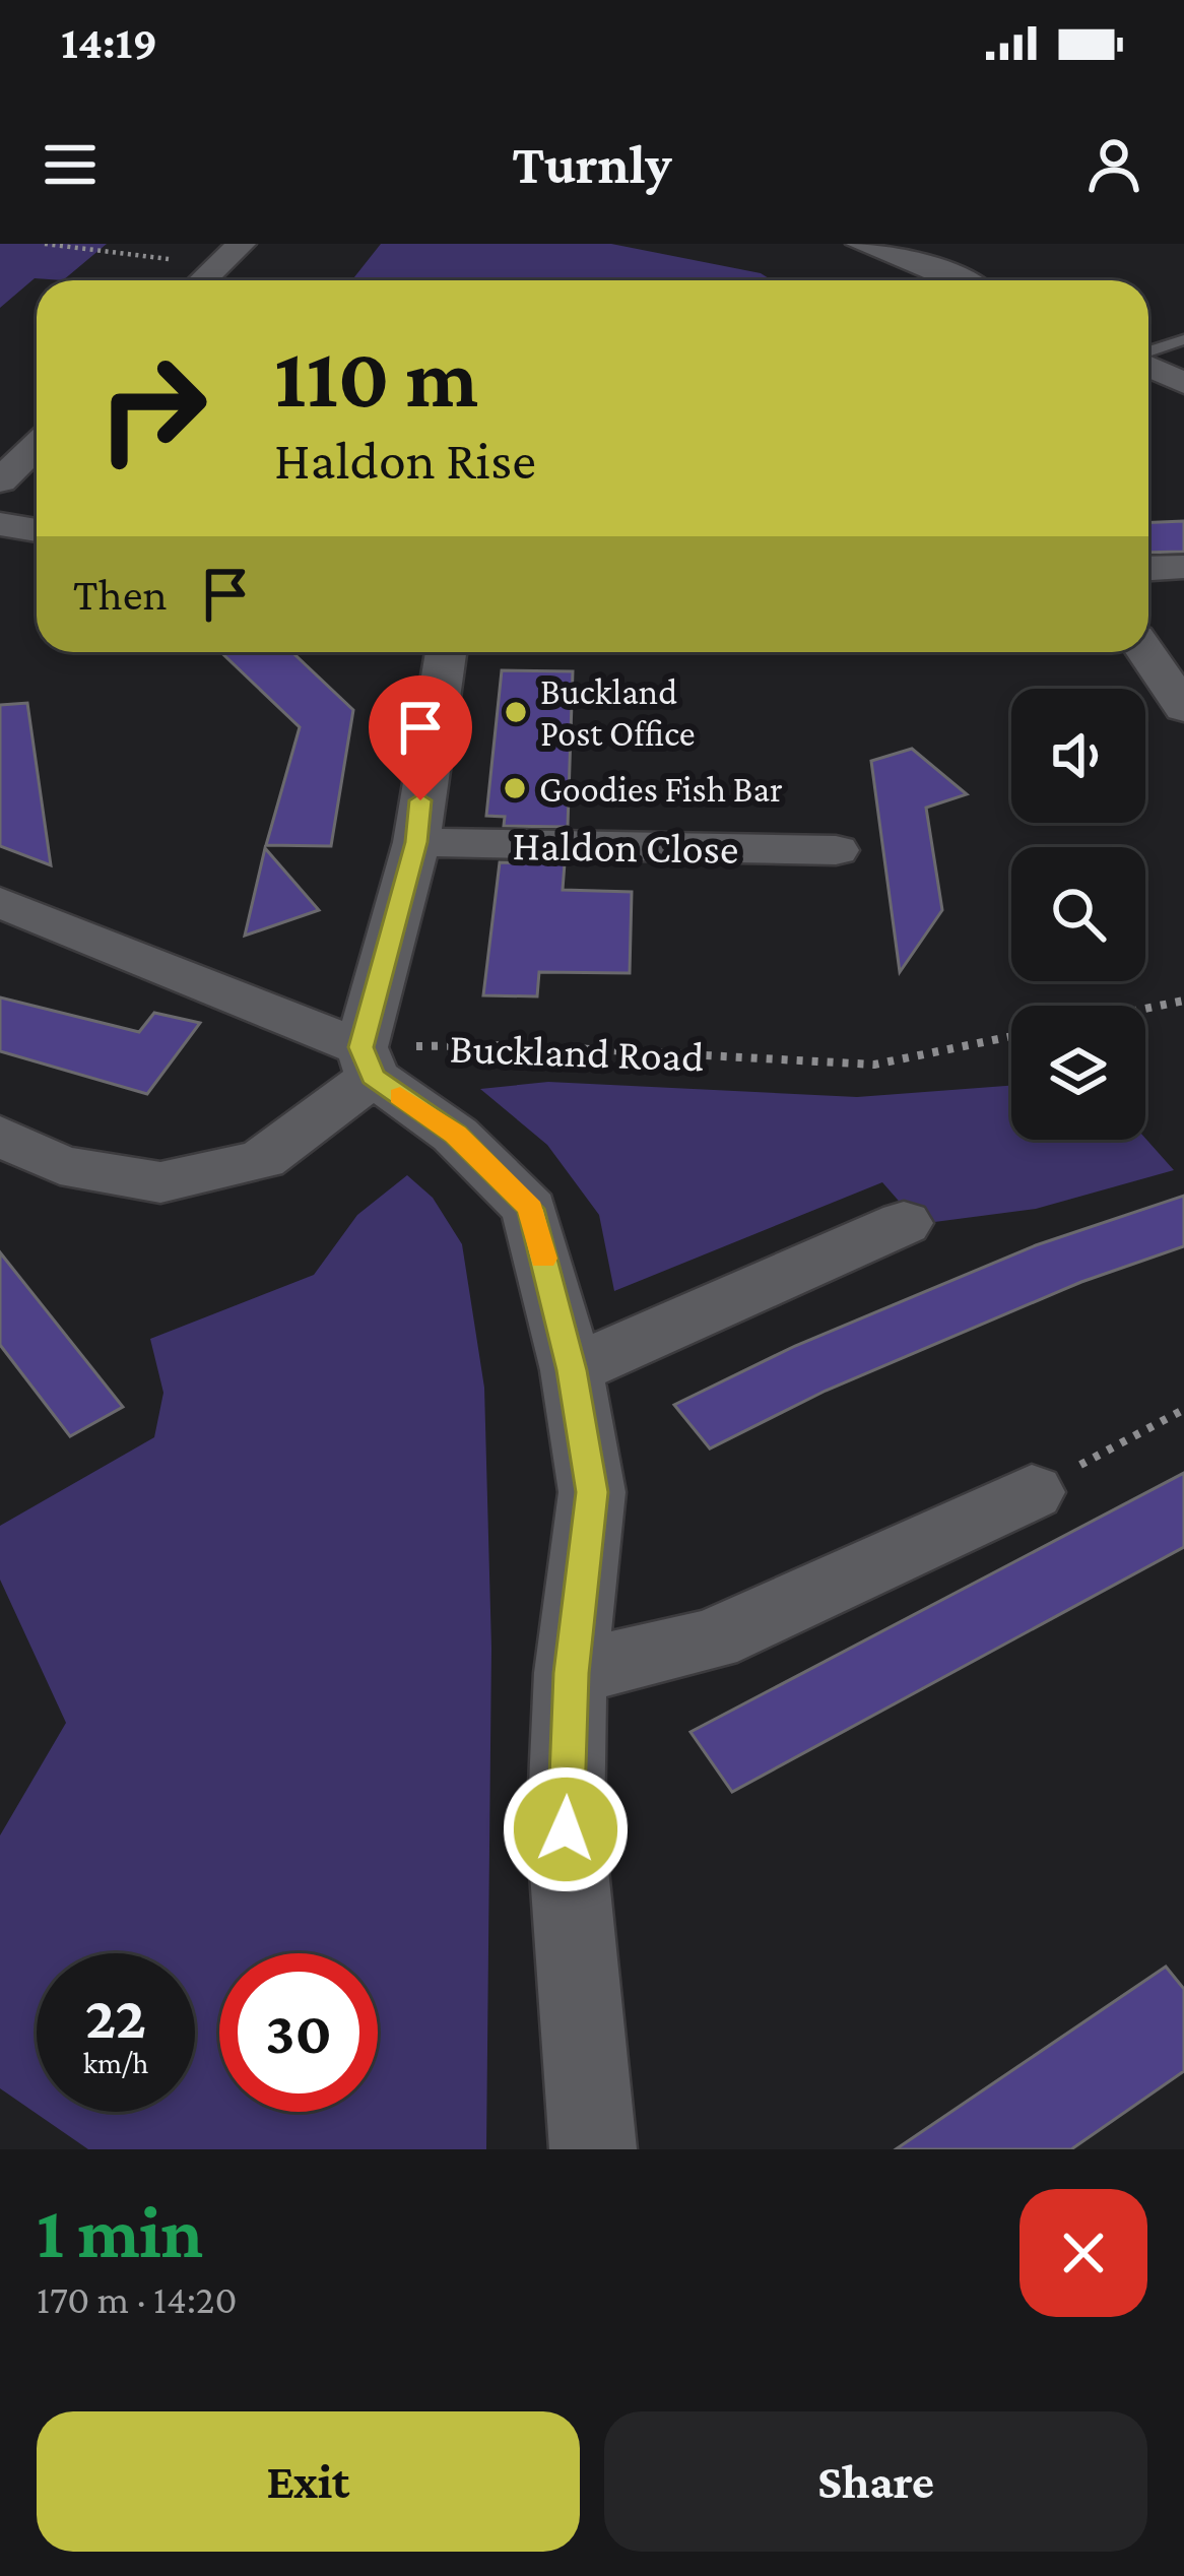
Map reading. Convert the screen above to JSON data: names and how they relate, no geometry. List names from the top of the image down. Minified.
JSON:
{"streets":{"street":["Haldon Close"],"path":["Buckland Road"]},"places":["Buckland Post Office","Goodies Fish Bar"],"page":{"status":"14:19","header":"Turnly","turn":["110 m","Haldon Rise"],"then":"Then","speed":"22 km/h","limit":"30","heading":["1 min","170 m · 14:20"],"buttons":["Exit","Share"]}}
